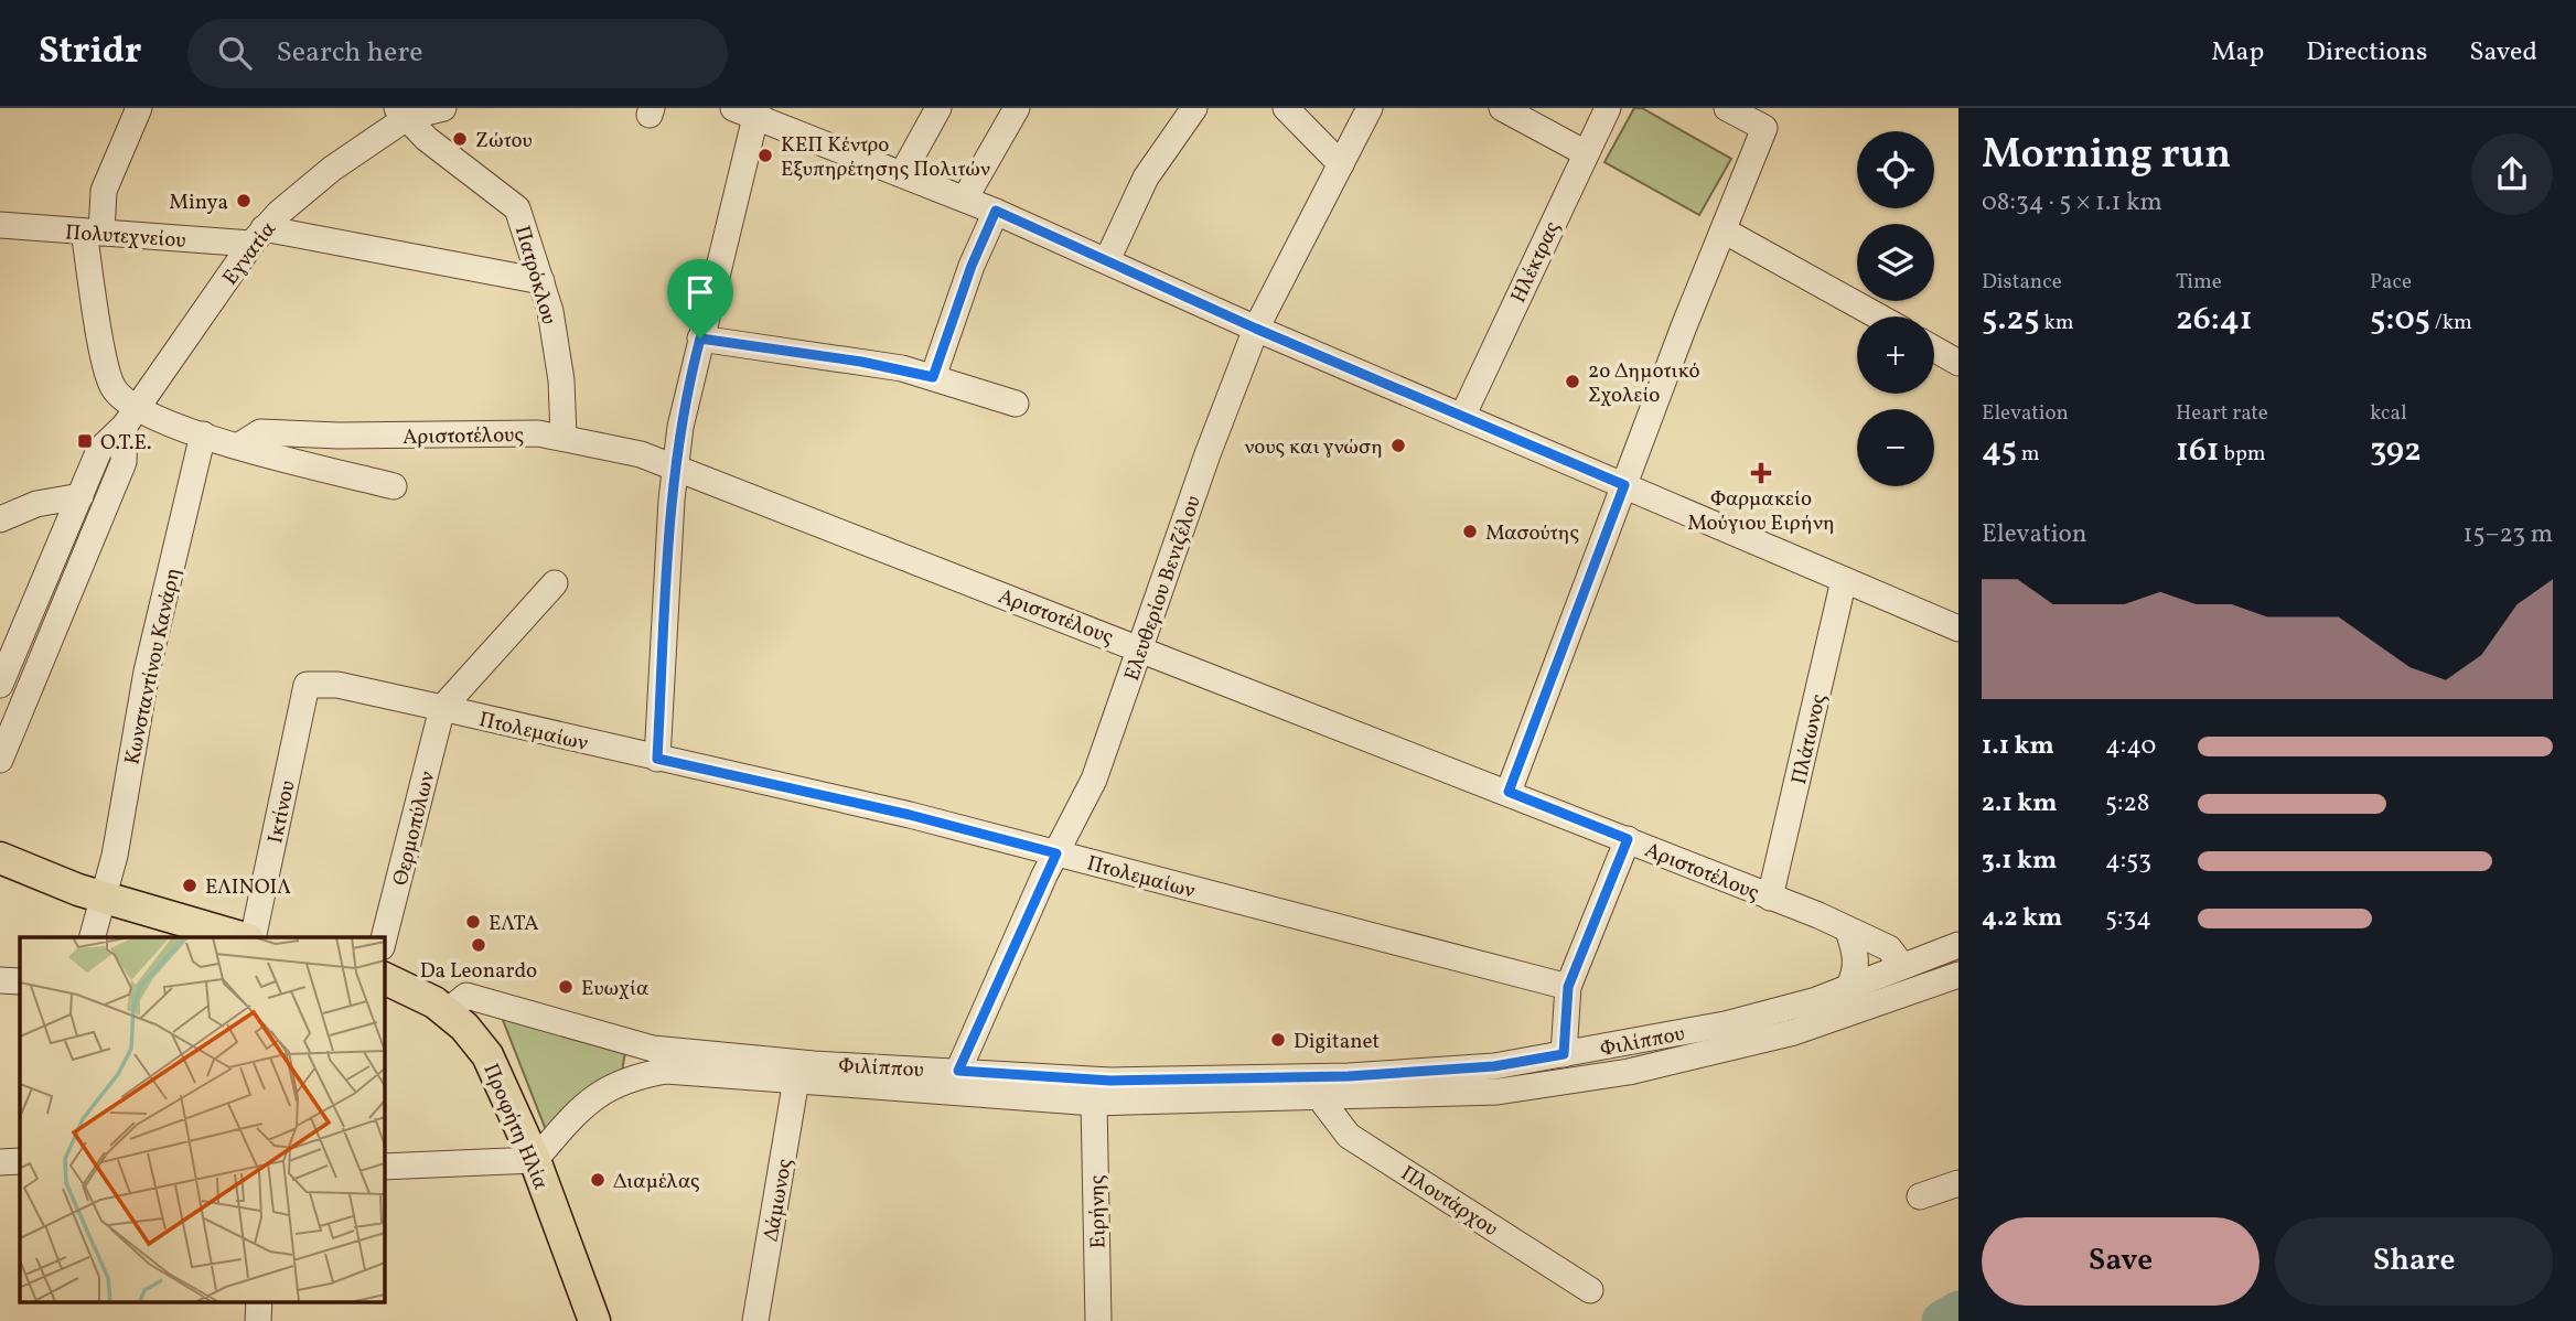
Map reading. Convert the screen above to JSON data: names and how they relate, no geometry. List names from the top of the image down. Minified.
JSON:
{"streets":{"main road":["Προφήτη Ηλία"],"street":["Πολυτεχνείου","Εγνατία","Ηλέκτρας","Πατρόκλου","Αριστοτέλους","Ελευθερίου Βενιζέλου","Κωνσταντίνου Κανάρη","Πτολεμαίων","Πλάτωνος","Ικτίνου","Θερμοπύλων","Φιλίππου","Δάμωνος","Πλουτάρχου","Ειρήνης"]},"crossings":[["Πολυτεχνείου","Εγνατία"],["Πολυτεχνείου","Πατρόκλου"],["Εγνατία","Πατρόκλου"],["Πατρόκλου","Αριστοτέλους"],["Αριστοτέλους","Ελευθερίου Βενιζέλου"],["Αριστοτέλους","Πλάτωνος"],["Αριστοτέλους","Φιλίππου"],["Ελευθερίου Βενιζέλου","Πτολεμαίων"],["Ελευθερίου Βενιζέλου","Φιλίππου"],["Πτολεμαίων","Ικτίνου"],["Πτολεμαίων","Θερμοπύλων"],["Φιλίππου","Προφήτη Ηλία"],["Φιλίππου","Δάμωνος"],["Φιλίππου","Πλουτάρχου"],["Φιλίππου","Ειρήνης"]],"places":{"other":["Ζώτου","ΚΕΠ Κέντρο Εξυπηρέτησης Πολιτών","Minya","2ο Δημοτικό Σχολείο","νους και γνώση","Μασούτης","ΕΛΙΝΟΙΛ","ΕΛΤΑ","Da Leonardo","Ευωχία","Digitanet","Διαμέλας"],"transit":["Ο.Τ.Ε."],"health":["Φαρμακείο Μούγιου Ειρήνη"]},"page":{"header":"Stridr","search":"Search here","nav":["Map","Directions","Saved"],"heading":["Morning run","08:34 · 5 × 1.1 km"],"map_buttons":["+","−"],"stats":[["Distance","5.25 km"],["Time","26:41"],["Pace","5:05 /km"],["Elevation","45 m"],["Heart rate","161 bpm"],["kcal","392"]],"chart":["Elevation","15–23 m"],"list":[{"name":"1.1 km","note":"4:40"},{"name":"2.1 km","note":"5:28"},{"name":"3.1 km","note":"4:53"},{"name":"4.2 km","note":"5:34"}],"buttons":["Save","Share"]}}
